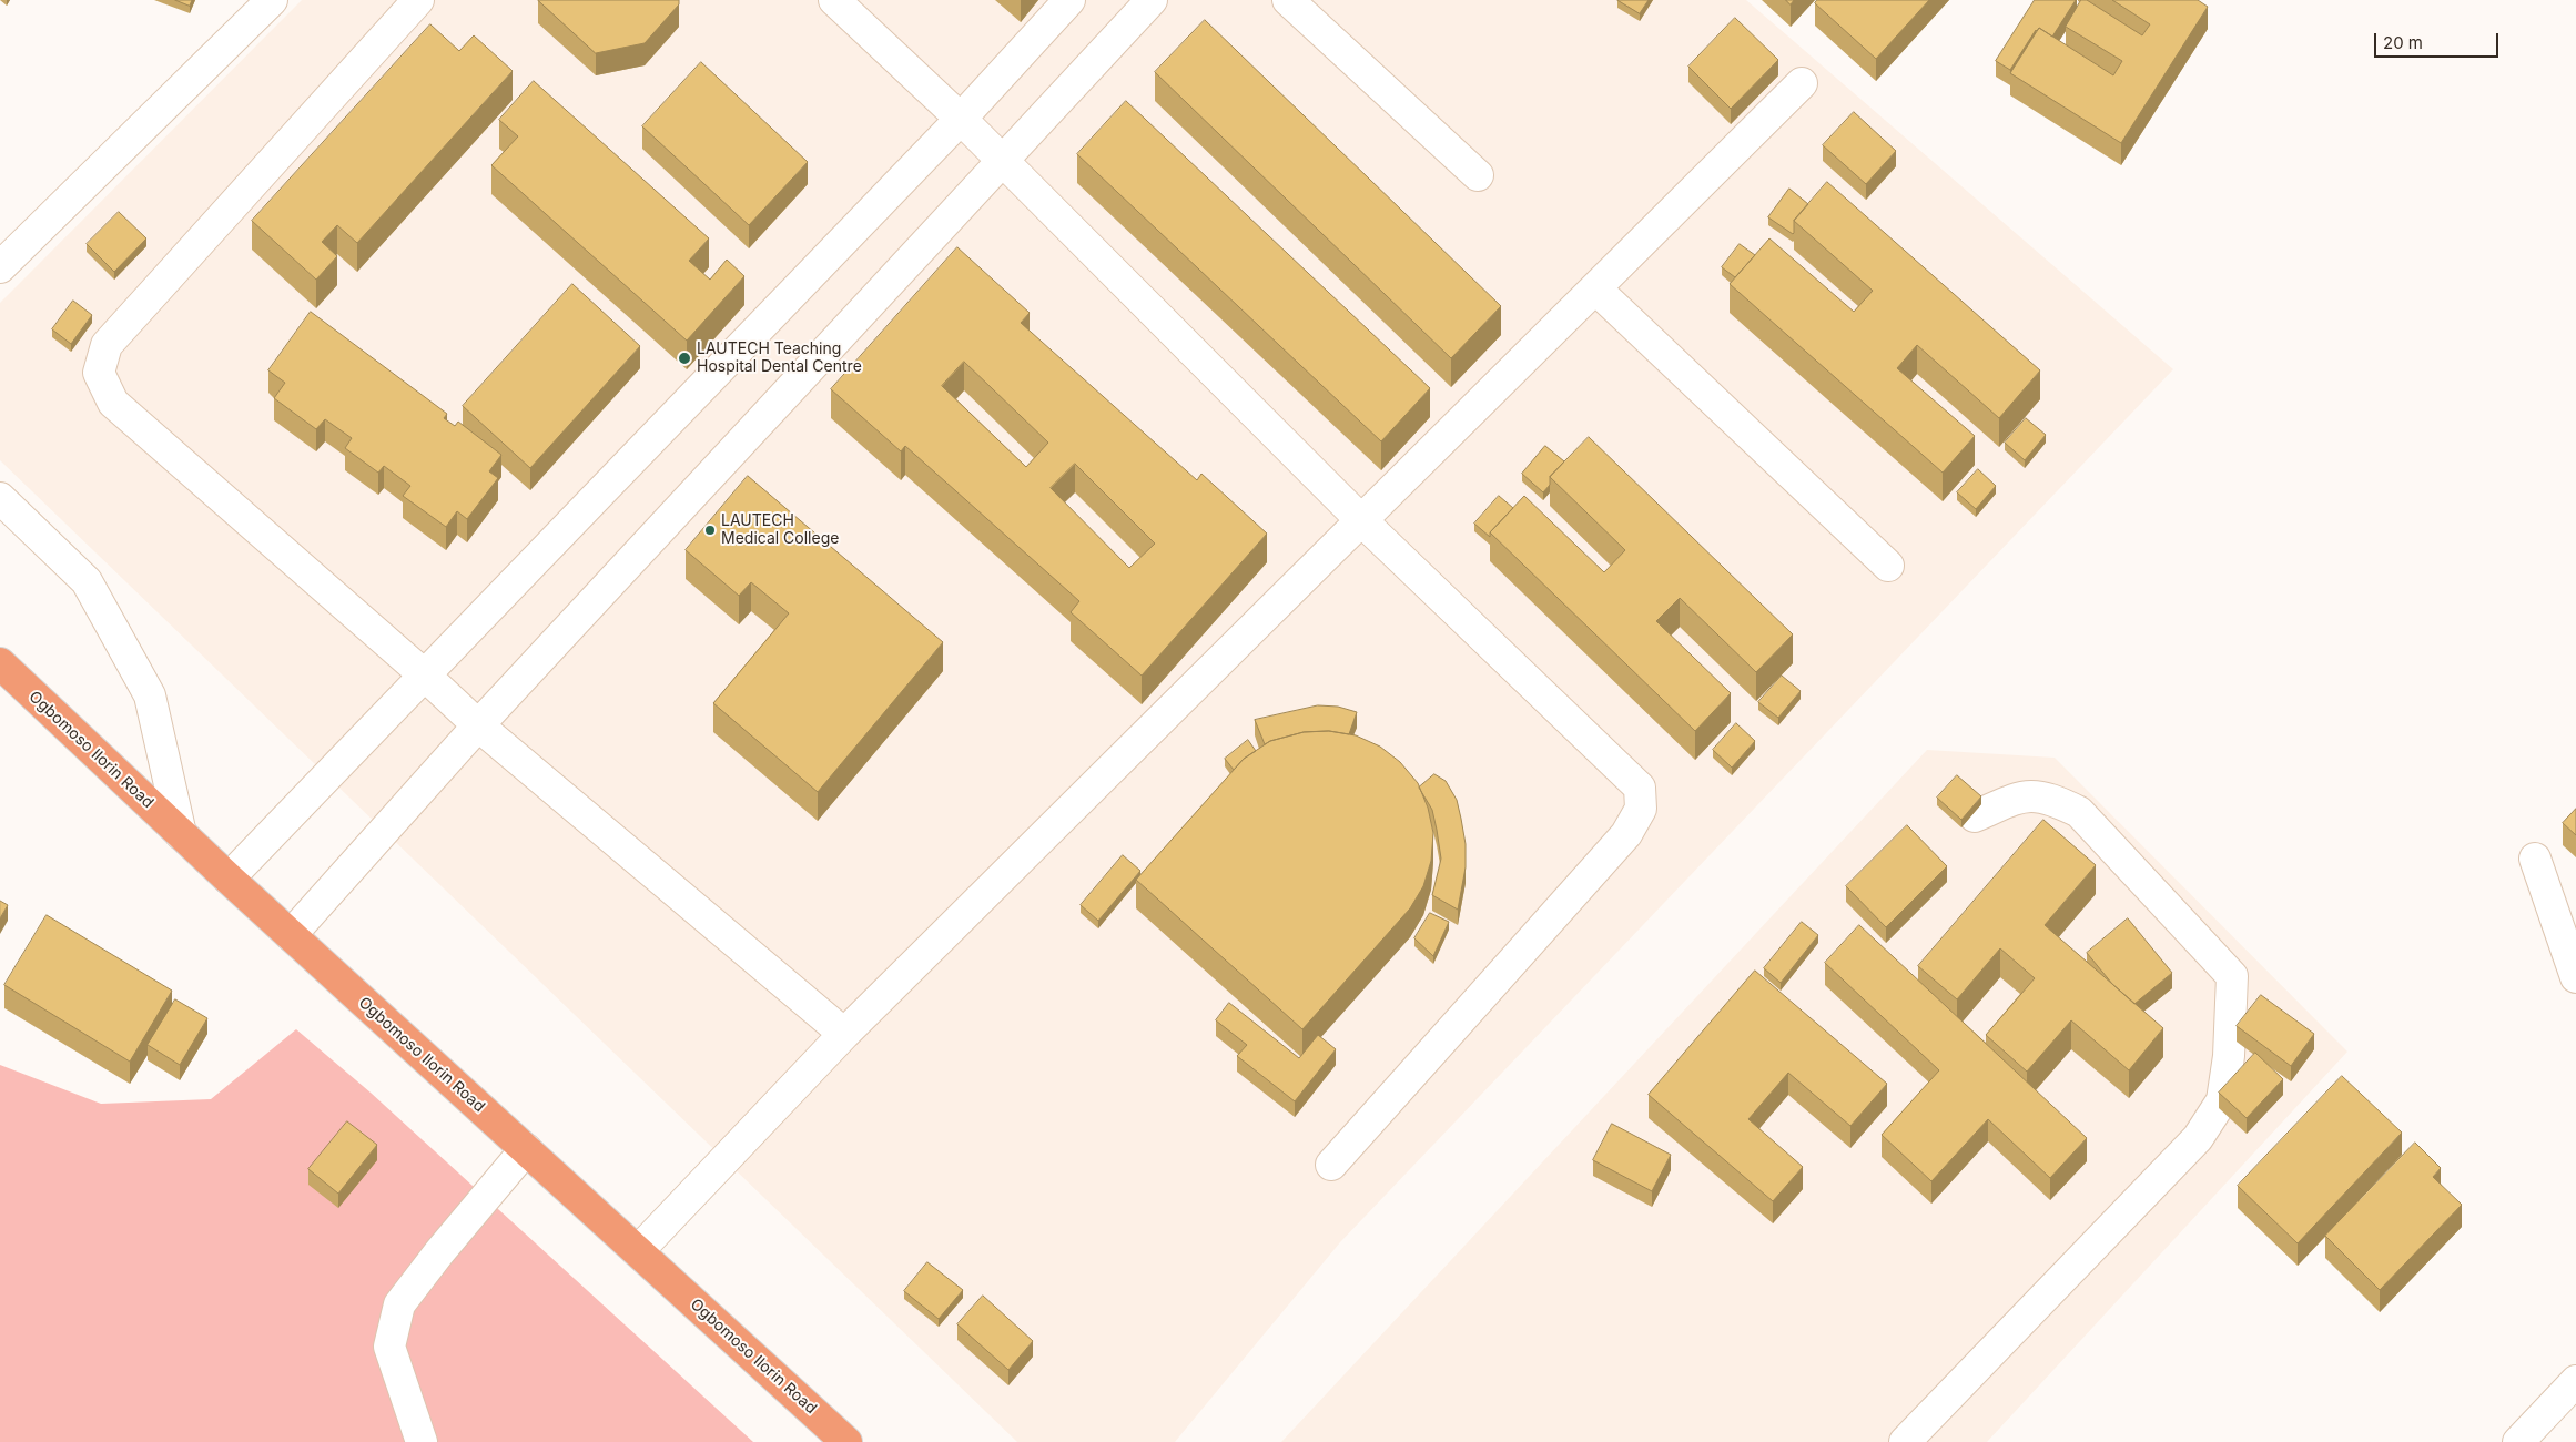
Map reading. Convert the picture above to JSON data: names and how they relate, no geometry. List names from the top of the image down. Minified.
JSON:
{"streets":{"highway":["Ogbomoso Ilorin Road"]},"places":["LAUTECH Teaching Hospital Dental Centre","LAUTECH Medical College"],"scale_bar":"20 m"}
